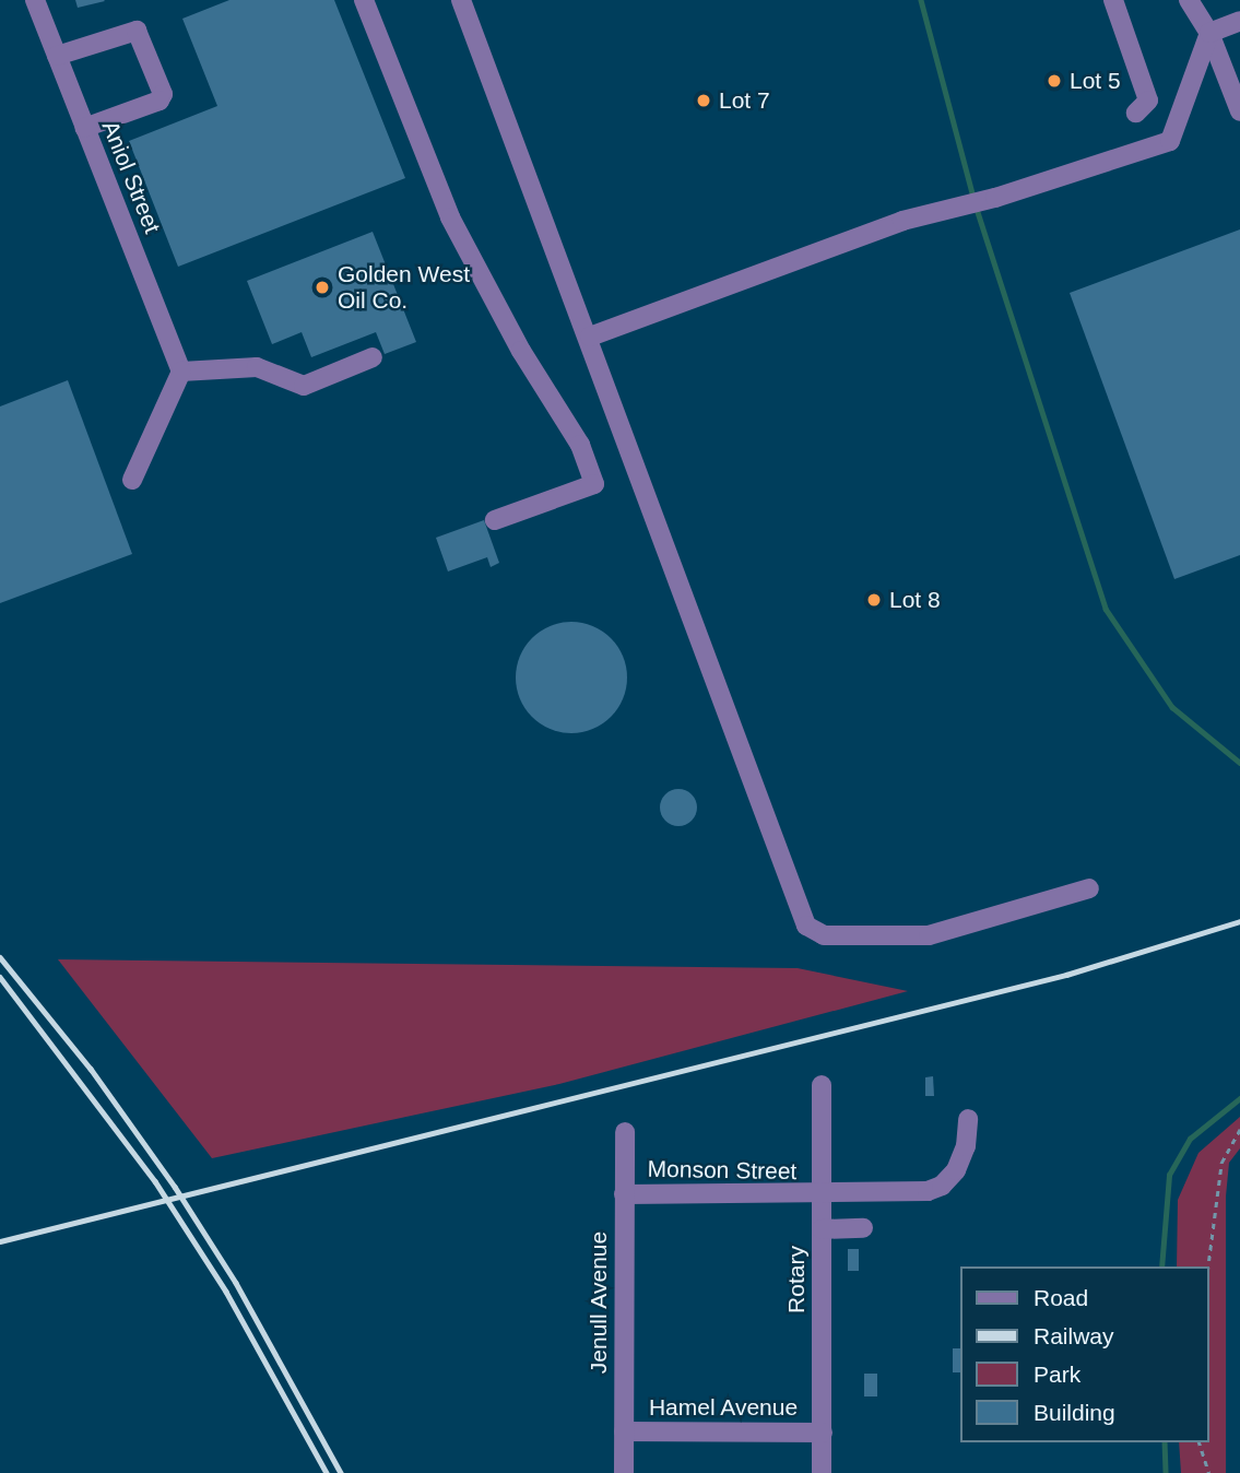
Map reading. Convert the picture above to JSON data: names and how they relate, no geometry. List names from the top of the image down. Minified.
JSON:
{"streets":{"street":["Aniol Street","Monson Street","Rotary","Jenull Avenue","Hamel Avenue"]},"crossings":[["Monson Street","Rotary"],["Monson Street","Jenull Avenue"],["Rotary","Hamel Avenue"],["Jenull Avenue","Hamel Avenue"]],"places":["Lot 5","Lot 7","Golden West Oil Co.","Lot 8"],"legend":["Road","Railway","Park","Building"]}
